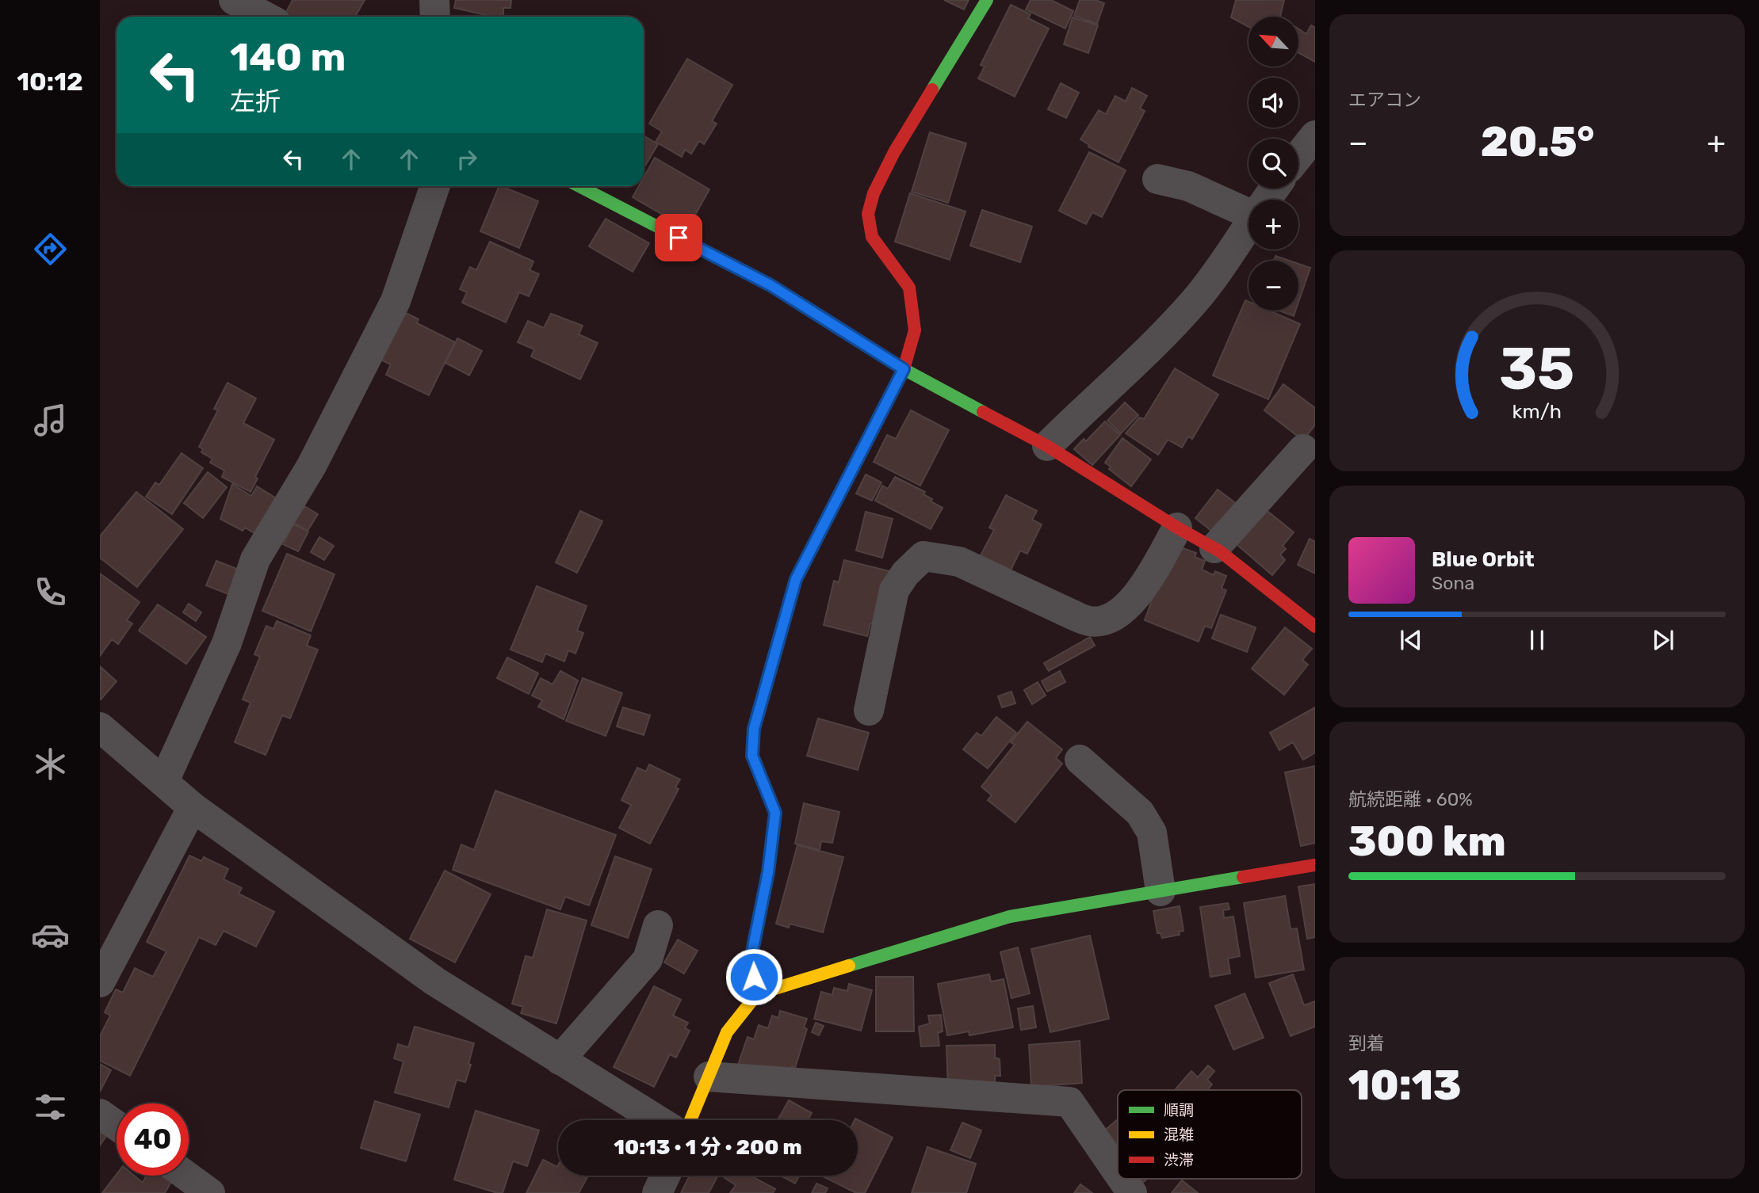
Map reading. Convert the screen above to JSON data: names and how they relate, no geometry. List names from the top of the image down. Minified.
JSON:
{"legend":["順調","混雑","渋滞"],"north":"top left","page":{"tabs":"10:12","tile":["エアコン",["航続距離 · 60%","300 km"],["到着","10:13"]],"map_buttons":["+","−"],"turn":["140 m","左折"],"heat":["−","20.5°","+"],"song":["Blue Orbit","Sona"],"limit":"40","trip":"10:13 · 1 分 · 200 m","gauge":["35","km/h"]}}
